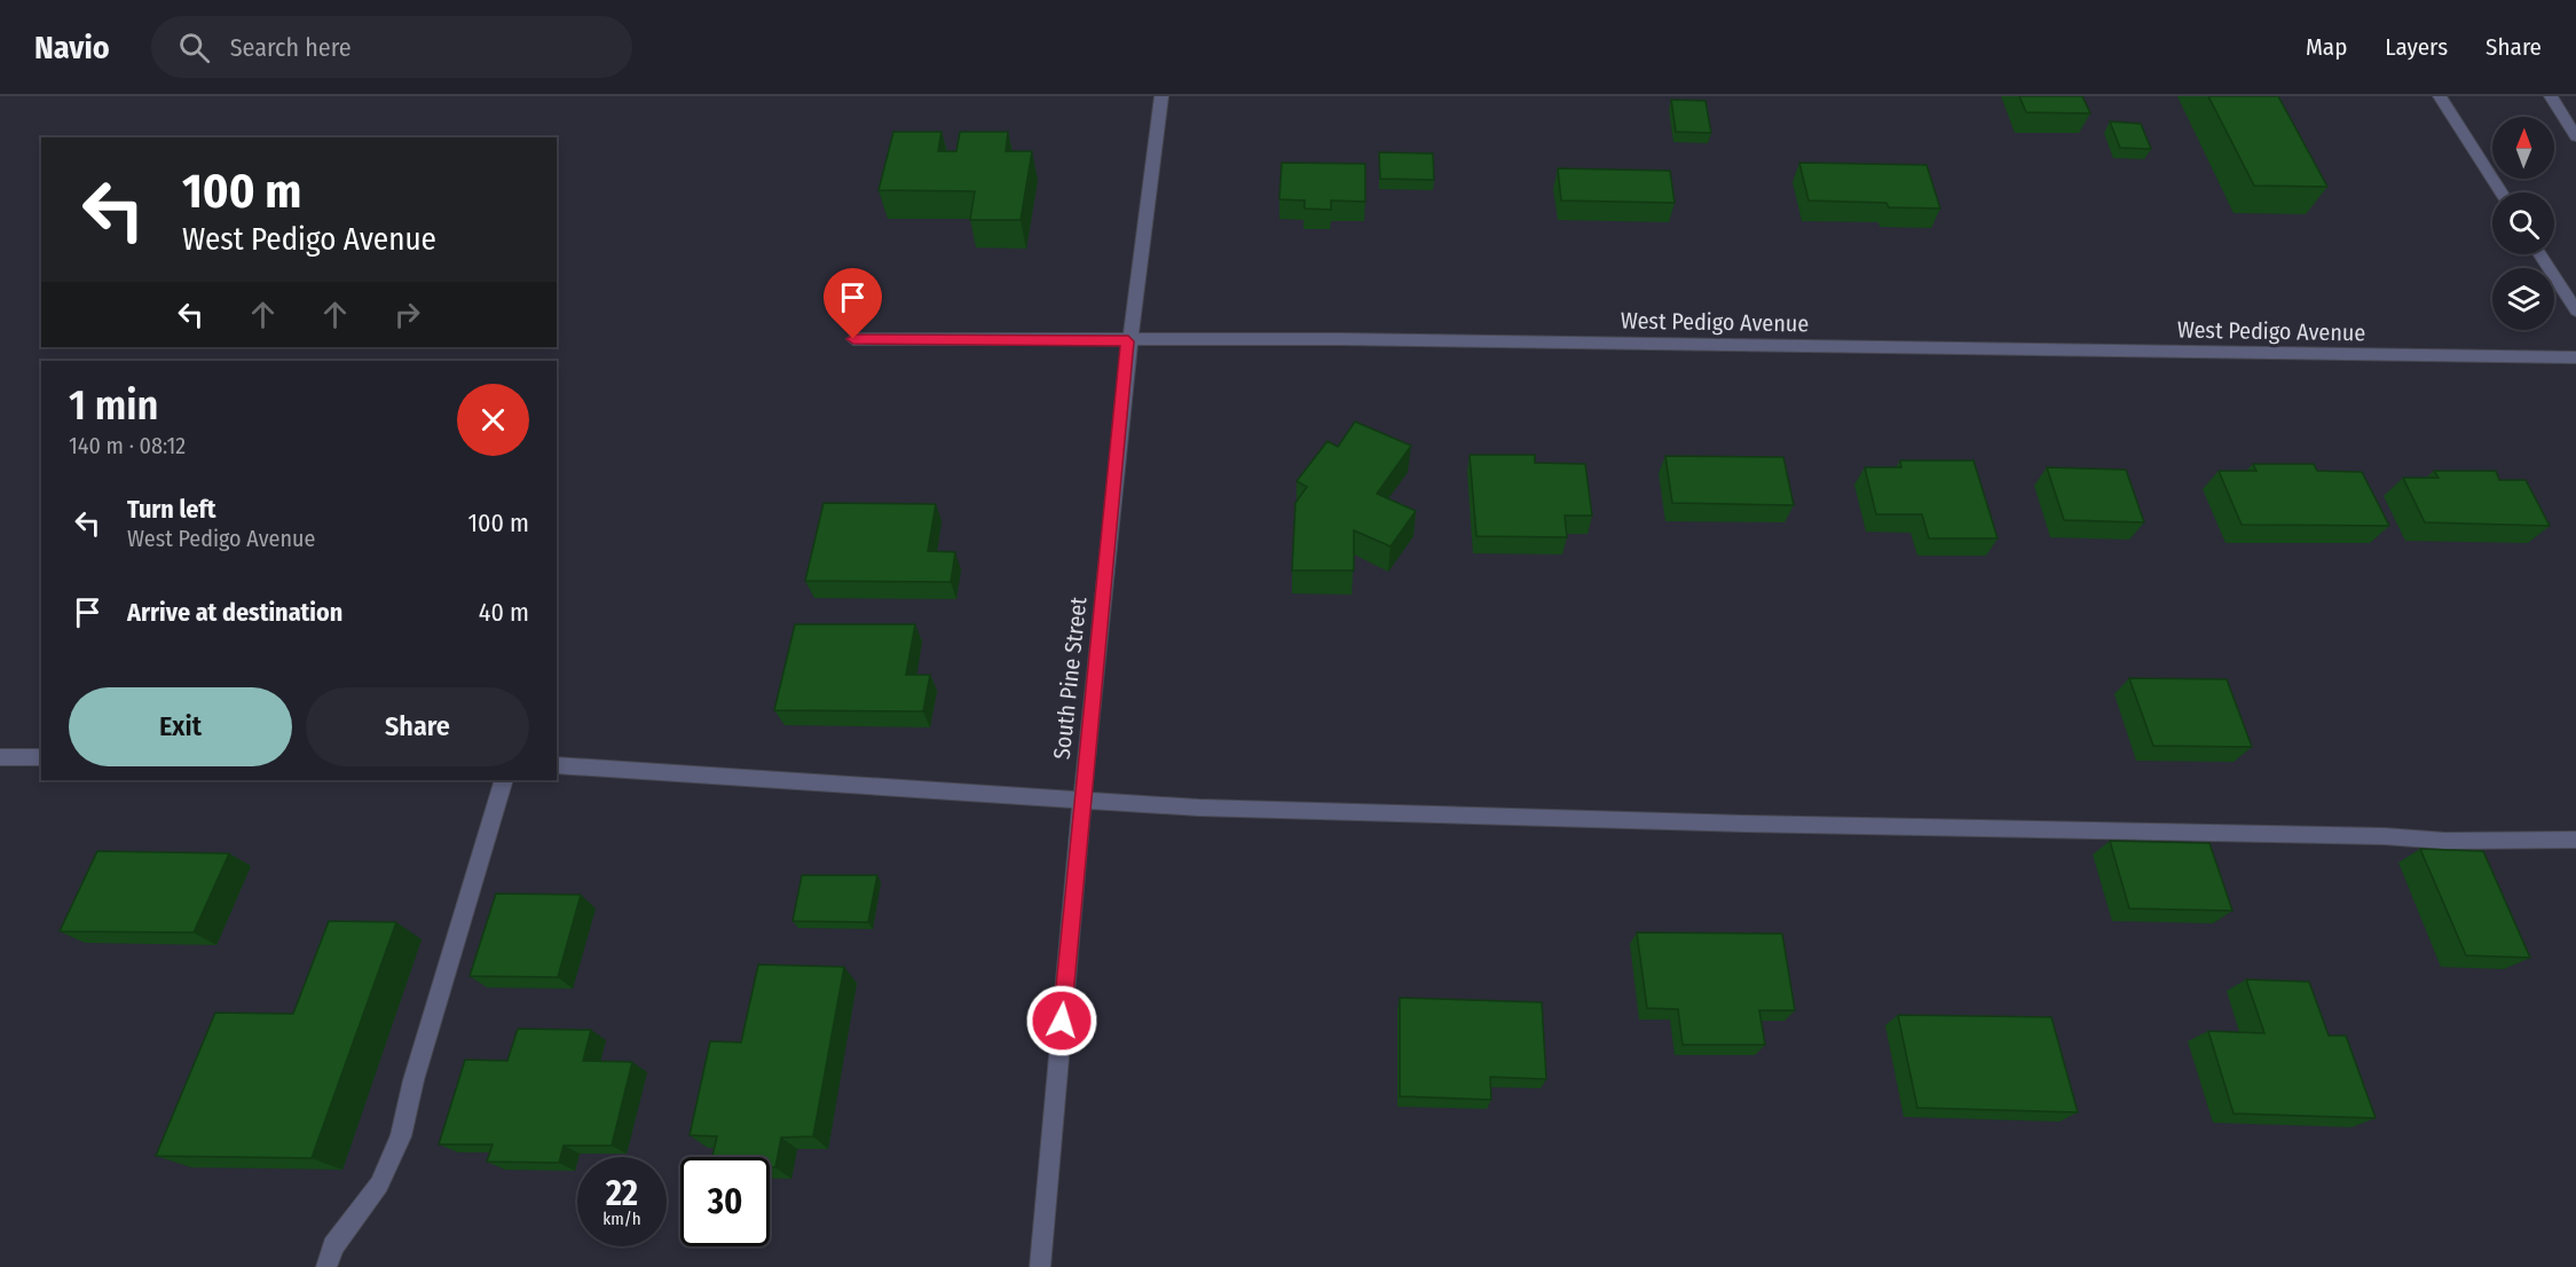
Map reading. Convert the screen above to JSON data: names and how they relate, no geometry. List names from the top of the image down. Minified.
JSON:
{"streets":{"street":["West Pedigo Avenue","South Pine Street"]},"crossings":[["West Pedigo Avenue","South Pine Street"]],"north":"top","page":{"header":"Navio","search":"Search here","nav":["Map","Layers","Share"],"turn":["100 m","West Pedigo Avenue"],"heading":["1 min","140 m · 08:12"],"list":[{"name":"Turn left","note":"West Pedigo Avenue","value":"100 m"},{"name":"Arrive at destination","value":"40 m"}],"buttons":["Exit","Share"],"speed":"22 km/h","limit":"30"}}
